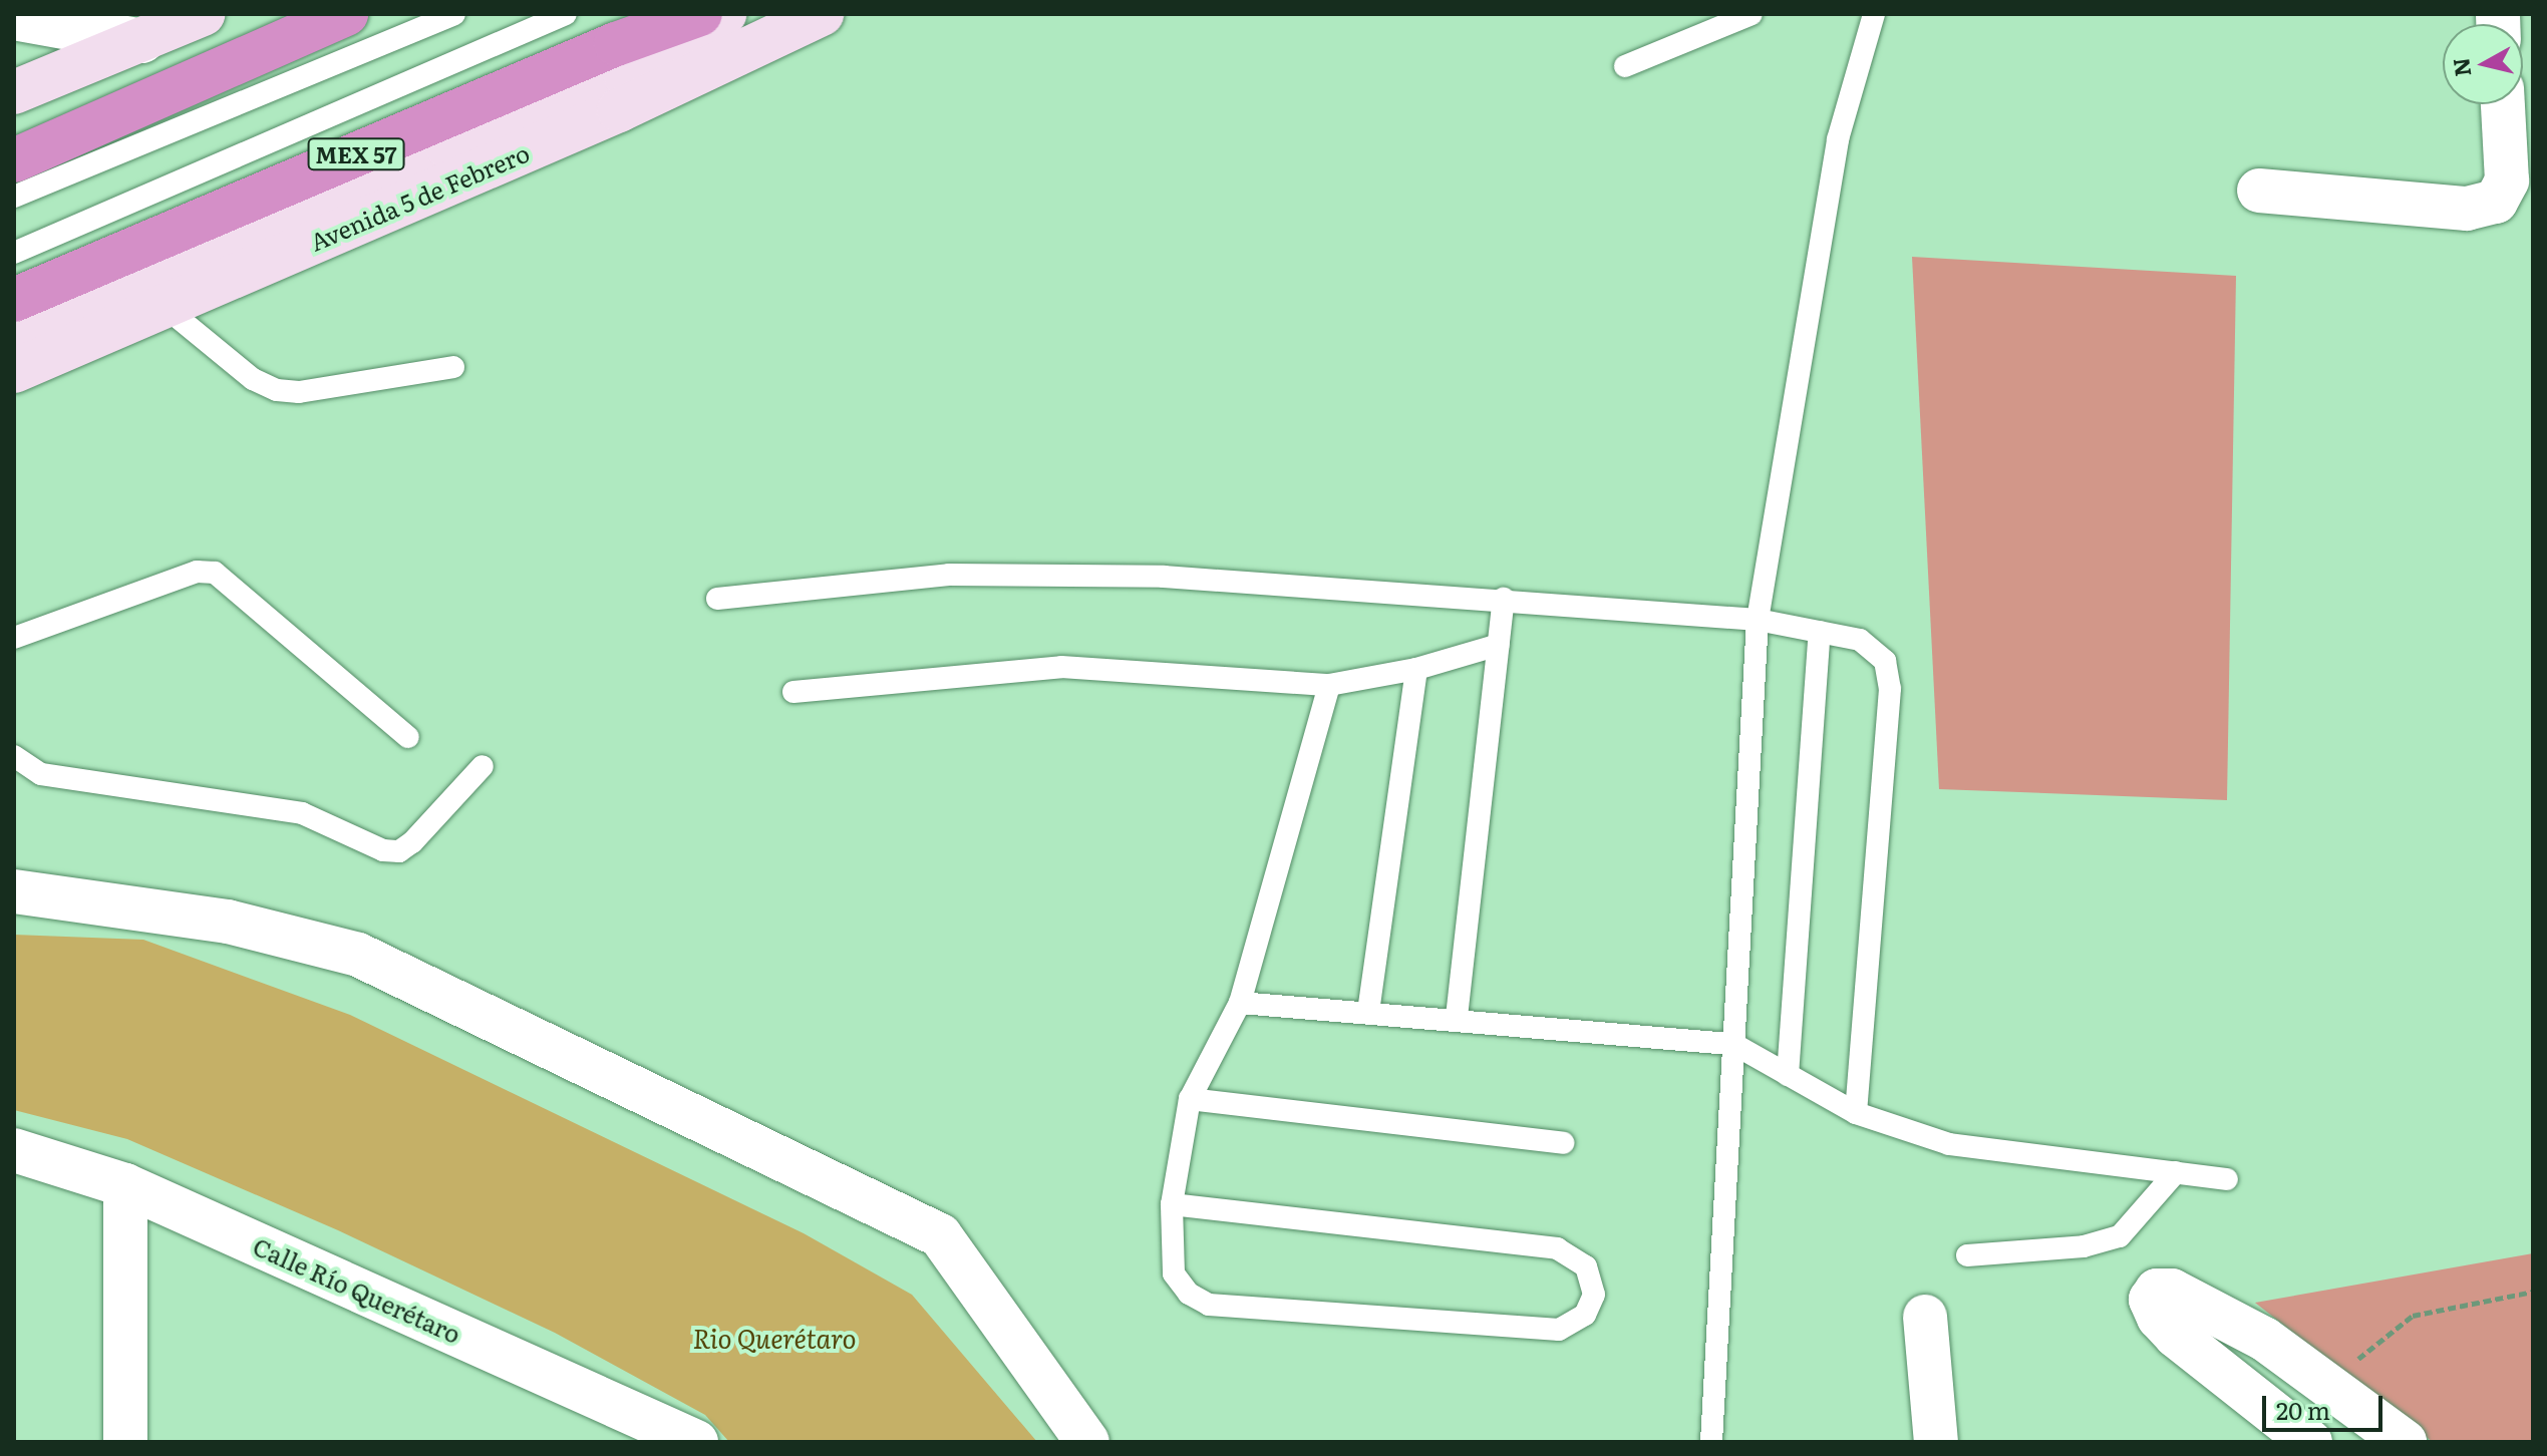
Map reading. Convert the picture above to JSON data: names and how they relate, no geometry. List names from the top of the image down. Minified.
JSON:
{"streets":{"highway":["MEX 57"],"main road":["Avenida 5 de Febrero"],"street":["Calle Río Querétaro"]},"water":["Rio Querétaro"],"scale_bar":"20 m","north":"left"}
